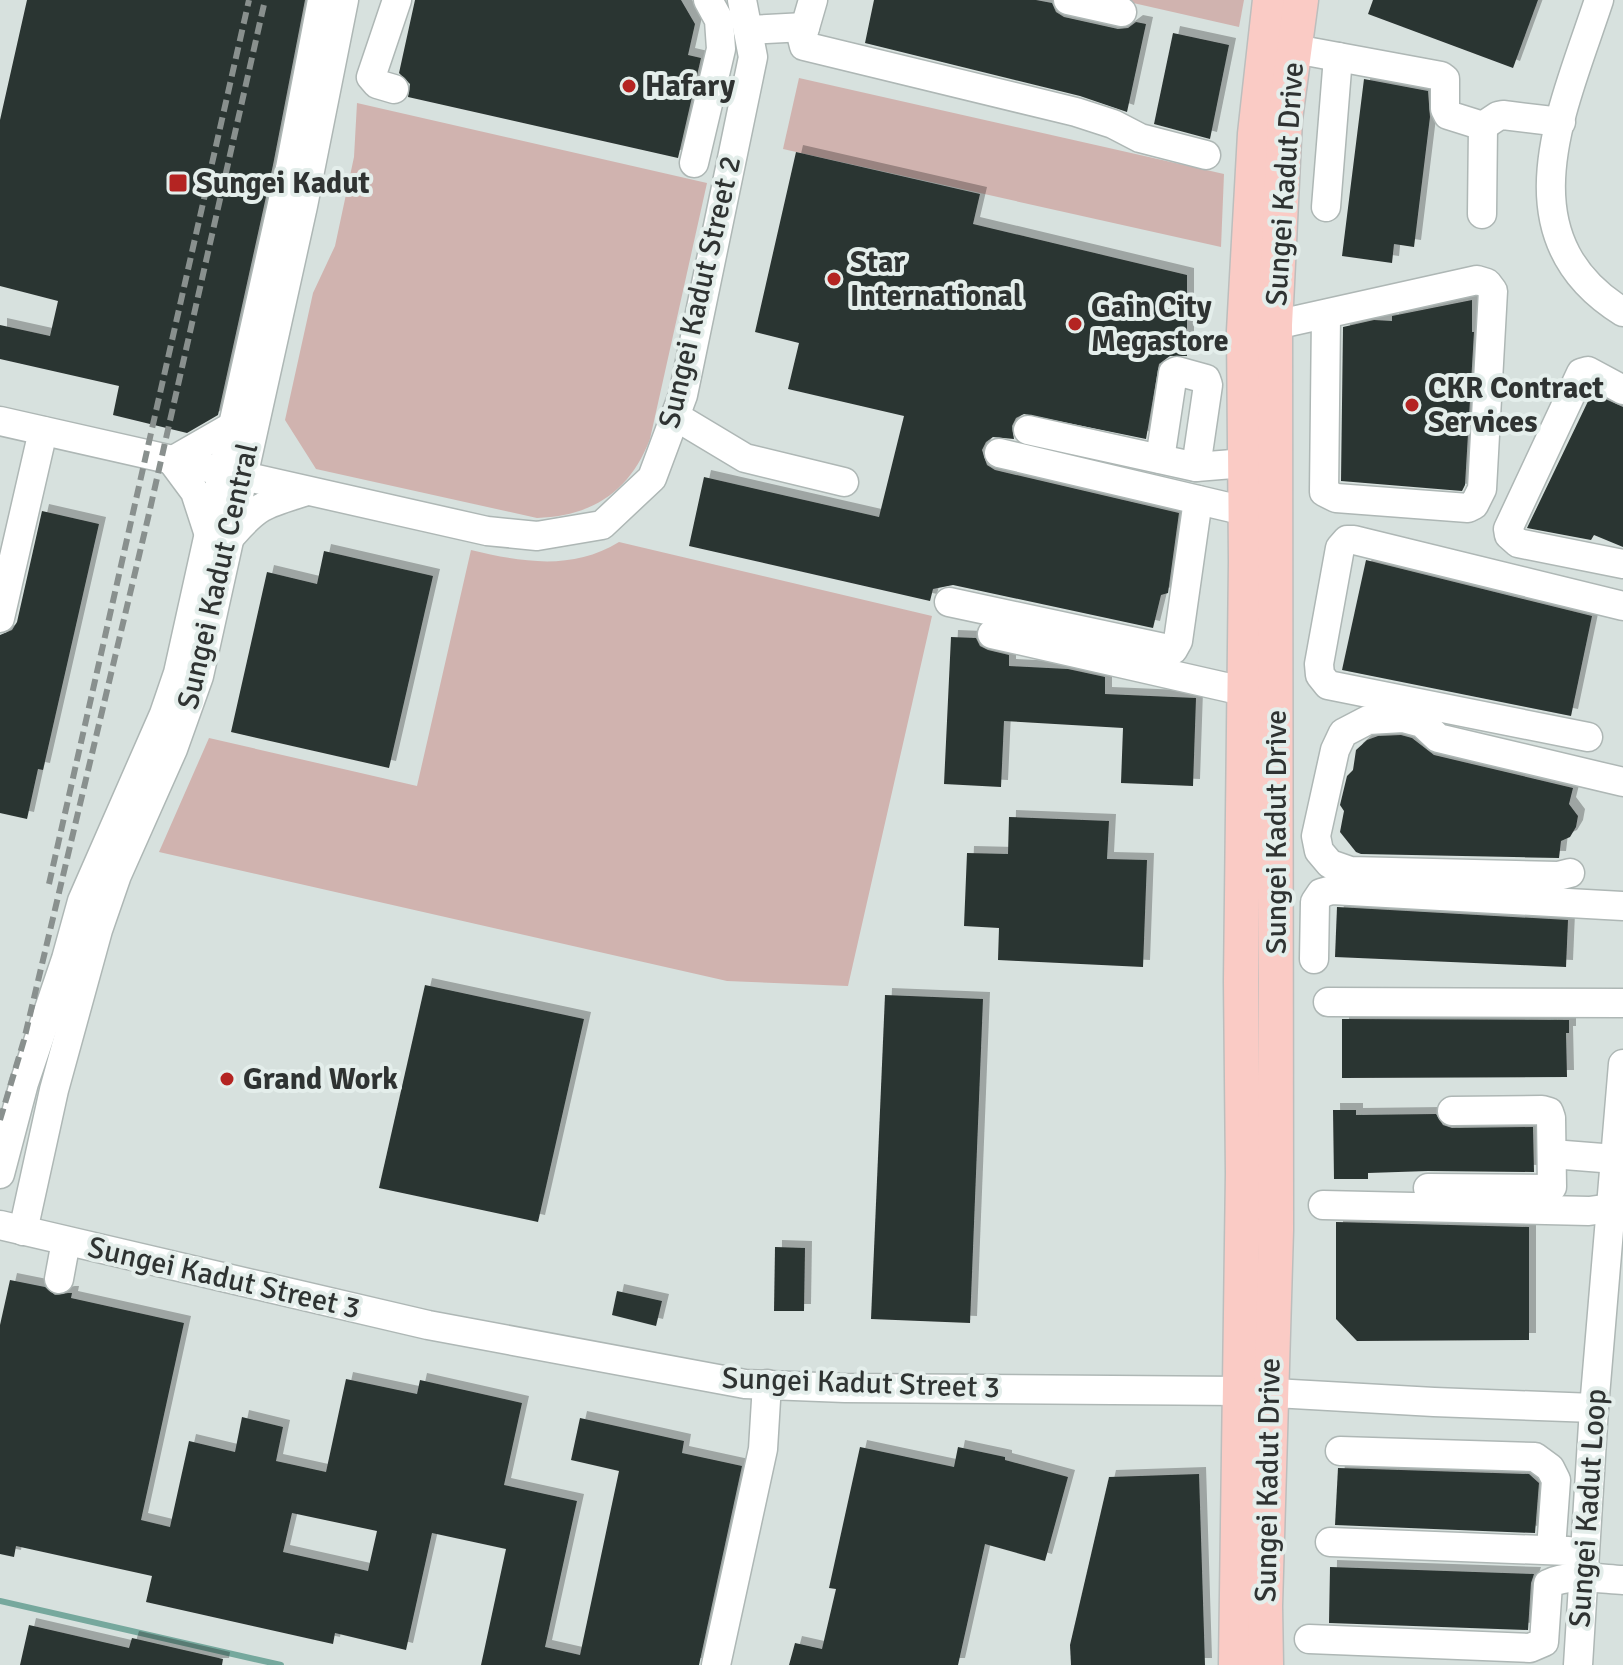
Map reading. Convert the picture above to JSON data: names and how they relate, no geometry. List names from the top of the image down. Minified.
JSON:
{"streets":{"main road":["Sungei Kadut Drive"],"street":["Sungei Kadut Street 2","Sungei Kadut Central","Sungei Kadut Street 3","Sungei Kadut Loop"]},"crossings":[["Sungei Kadut Drive","Sungei Kadut Street 3"],["Sungei Kadut Street 2","Sungei Kadut Central"],["Sungei Kadut Central","Sungei Kadut Street 3"],["Sungei Kadut Street 3","Sungei Kadut Loop"]],"places":{"other":["Hafary","Star International","Gain City Megastore","CKR Contract Services","Grand Work"],"transit":["Sungei Kadut"]}}
